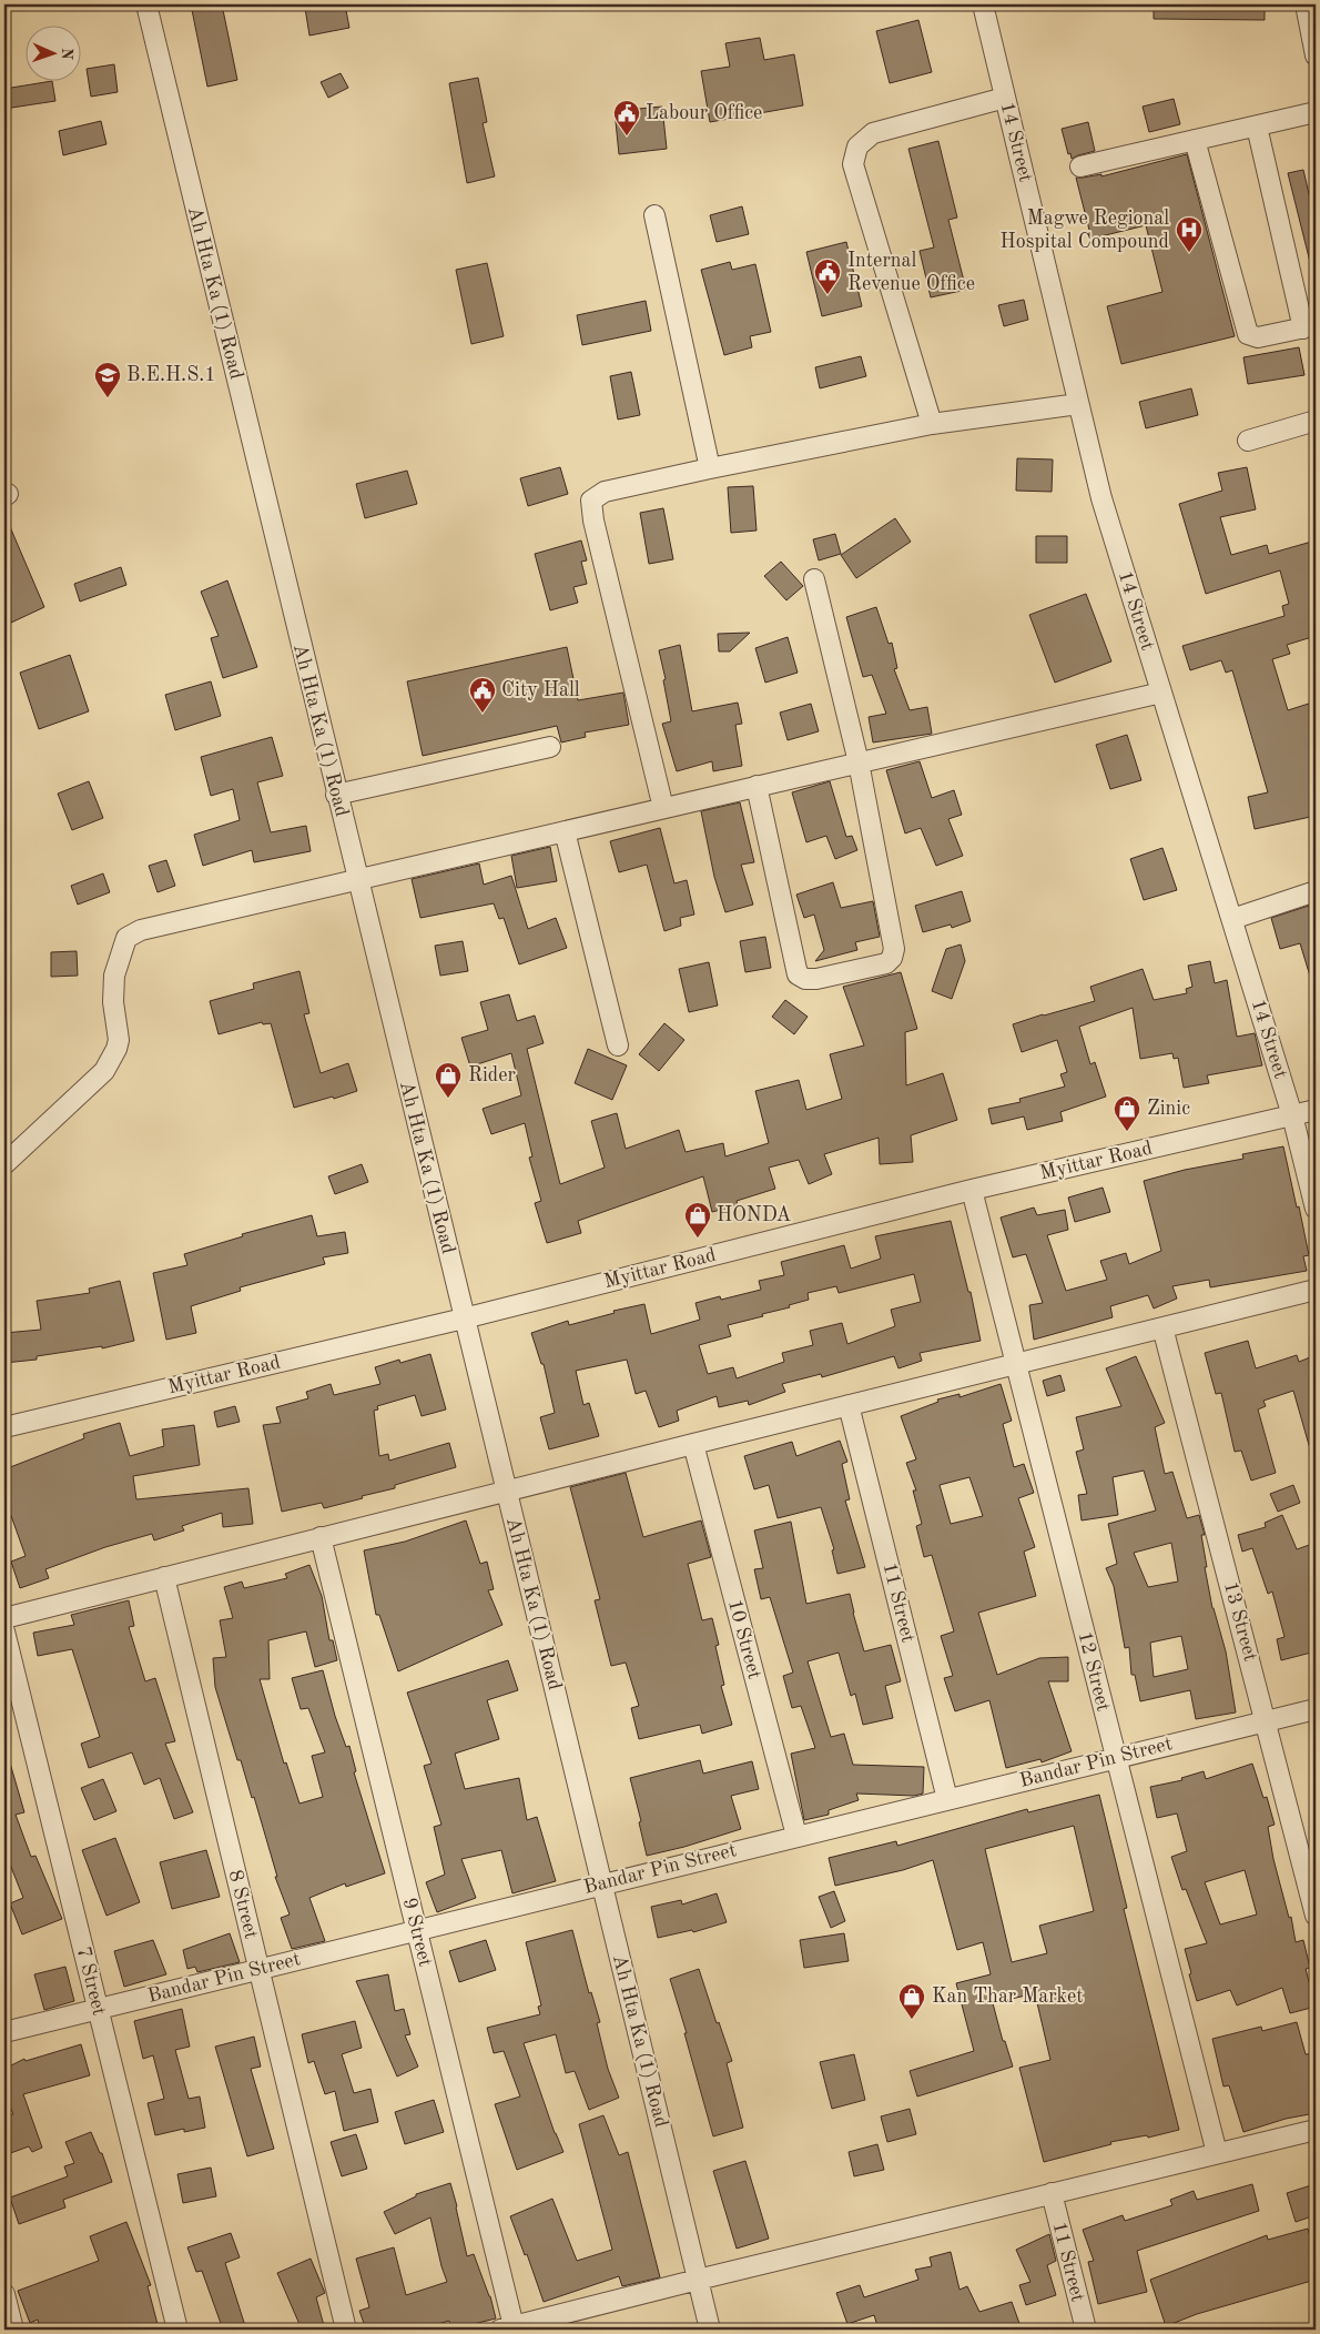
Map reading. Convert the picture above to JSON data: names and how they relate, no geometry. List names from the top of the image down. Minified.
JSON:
{"streets":{"street":["14 Street","Ah Hta Ka (1) Road","Myittar Road","11 Street","13 Street","10 Street","12 Street","Bandar Pin Street","8 Street","9 Street","7 Street"]},"crossings":[["14 Street","Myittar Road"],["Ah Hta Ka (1) Road","Myittar Road"],["Ah Hta Ka (1) Road","Bandar Pin Street"],["Myittar Road","12 Street"],["11 Street","Bandar Pin Street"],["13 Street","Bandar Pin Street"],["10 Street","Bandar Pin Street"],["12 Street","Bandar Pin Street"],["Bandar Pin Street","8 Street"],["Bandar Pin Street","9 Street"],["Bandar Pin Street","7 Street"]],"places":{"public building":["Labour Office","Internal Revenue Office","City Hall"],"hospital":["Magwe Regional Hospital Compound"],"school or university":["B.E.H.S.1"],"shop":["Rider","Zinic","HONDA","Kan Thar Market"]},"north":"right"}
